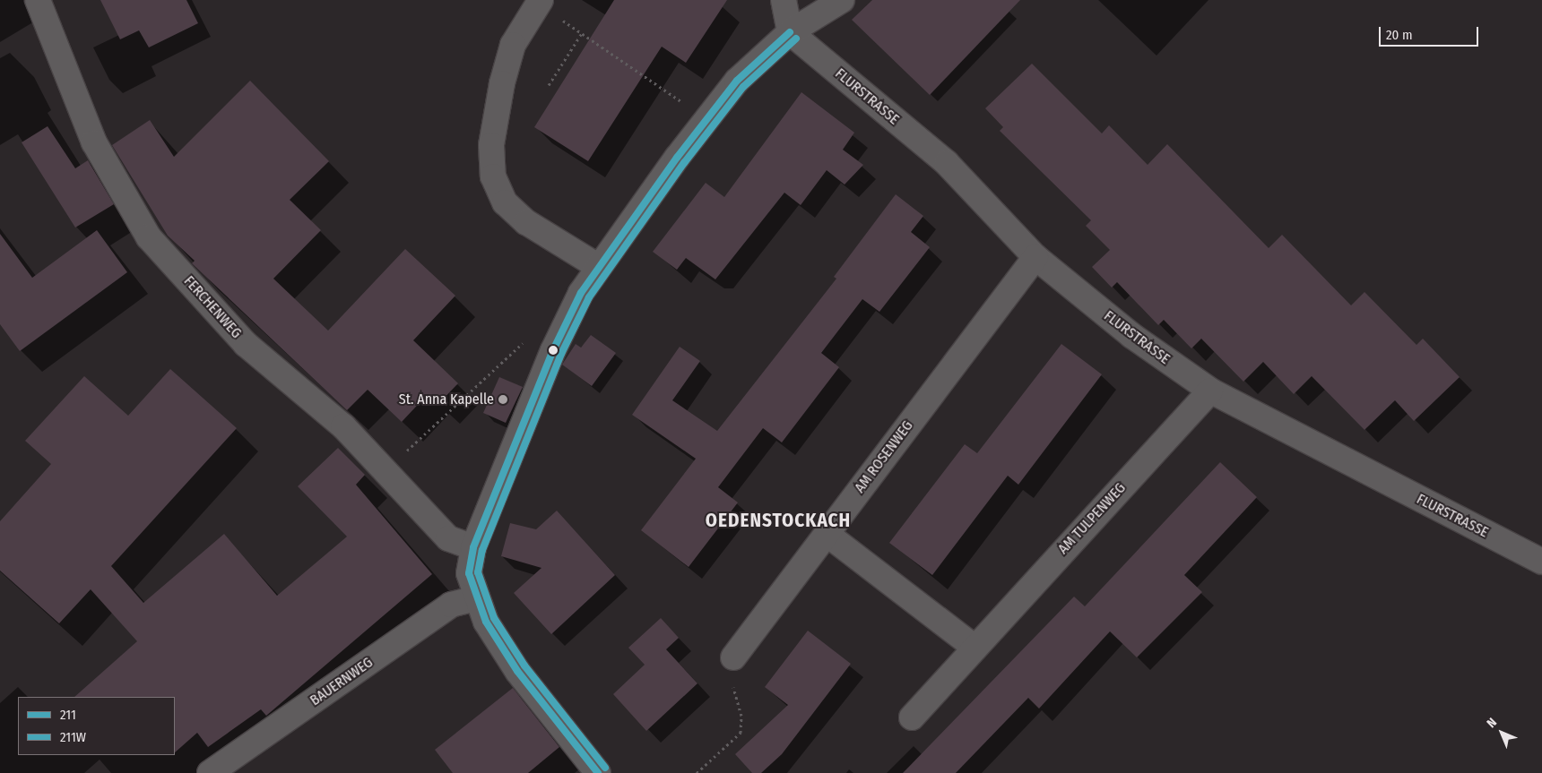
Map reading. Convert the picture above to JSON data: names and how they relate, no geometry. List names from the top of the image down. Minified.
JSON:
{"streets":{"street":["FLURSTRASSE","FERCHENWEG","AM ROSENWEG","AM TULPENWEG","BAUERNWEG"]},"crossings":[["FLURSTRASSE","AM ROSENWEG"],["FLURSTRASSE","AM TULPENWEG"]],"districts":["OEDENSTOCKACH"],"places":["St. Anna Kapelle"],"lines":["transit line 211","transit line 211W"],"legend":["211","211W"],"scale_bar":"20 m","north":"top left"}
